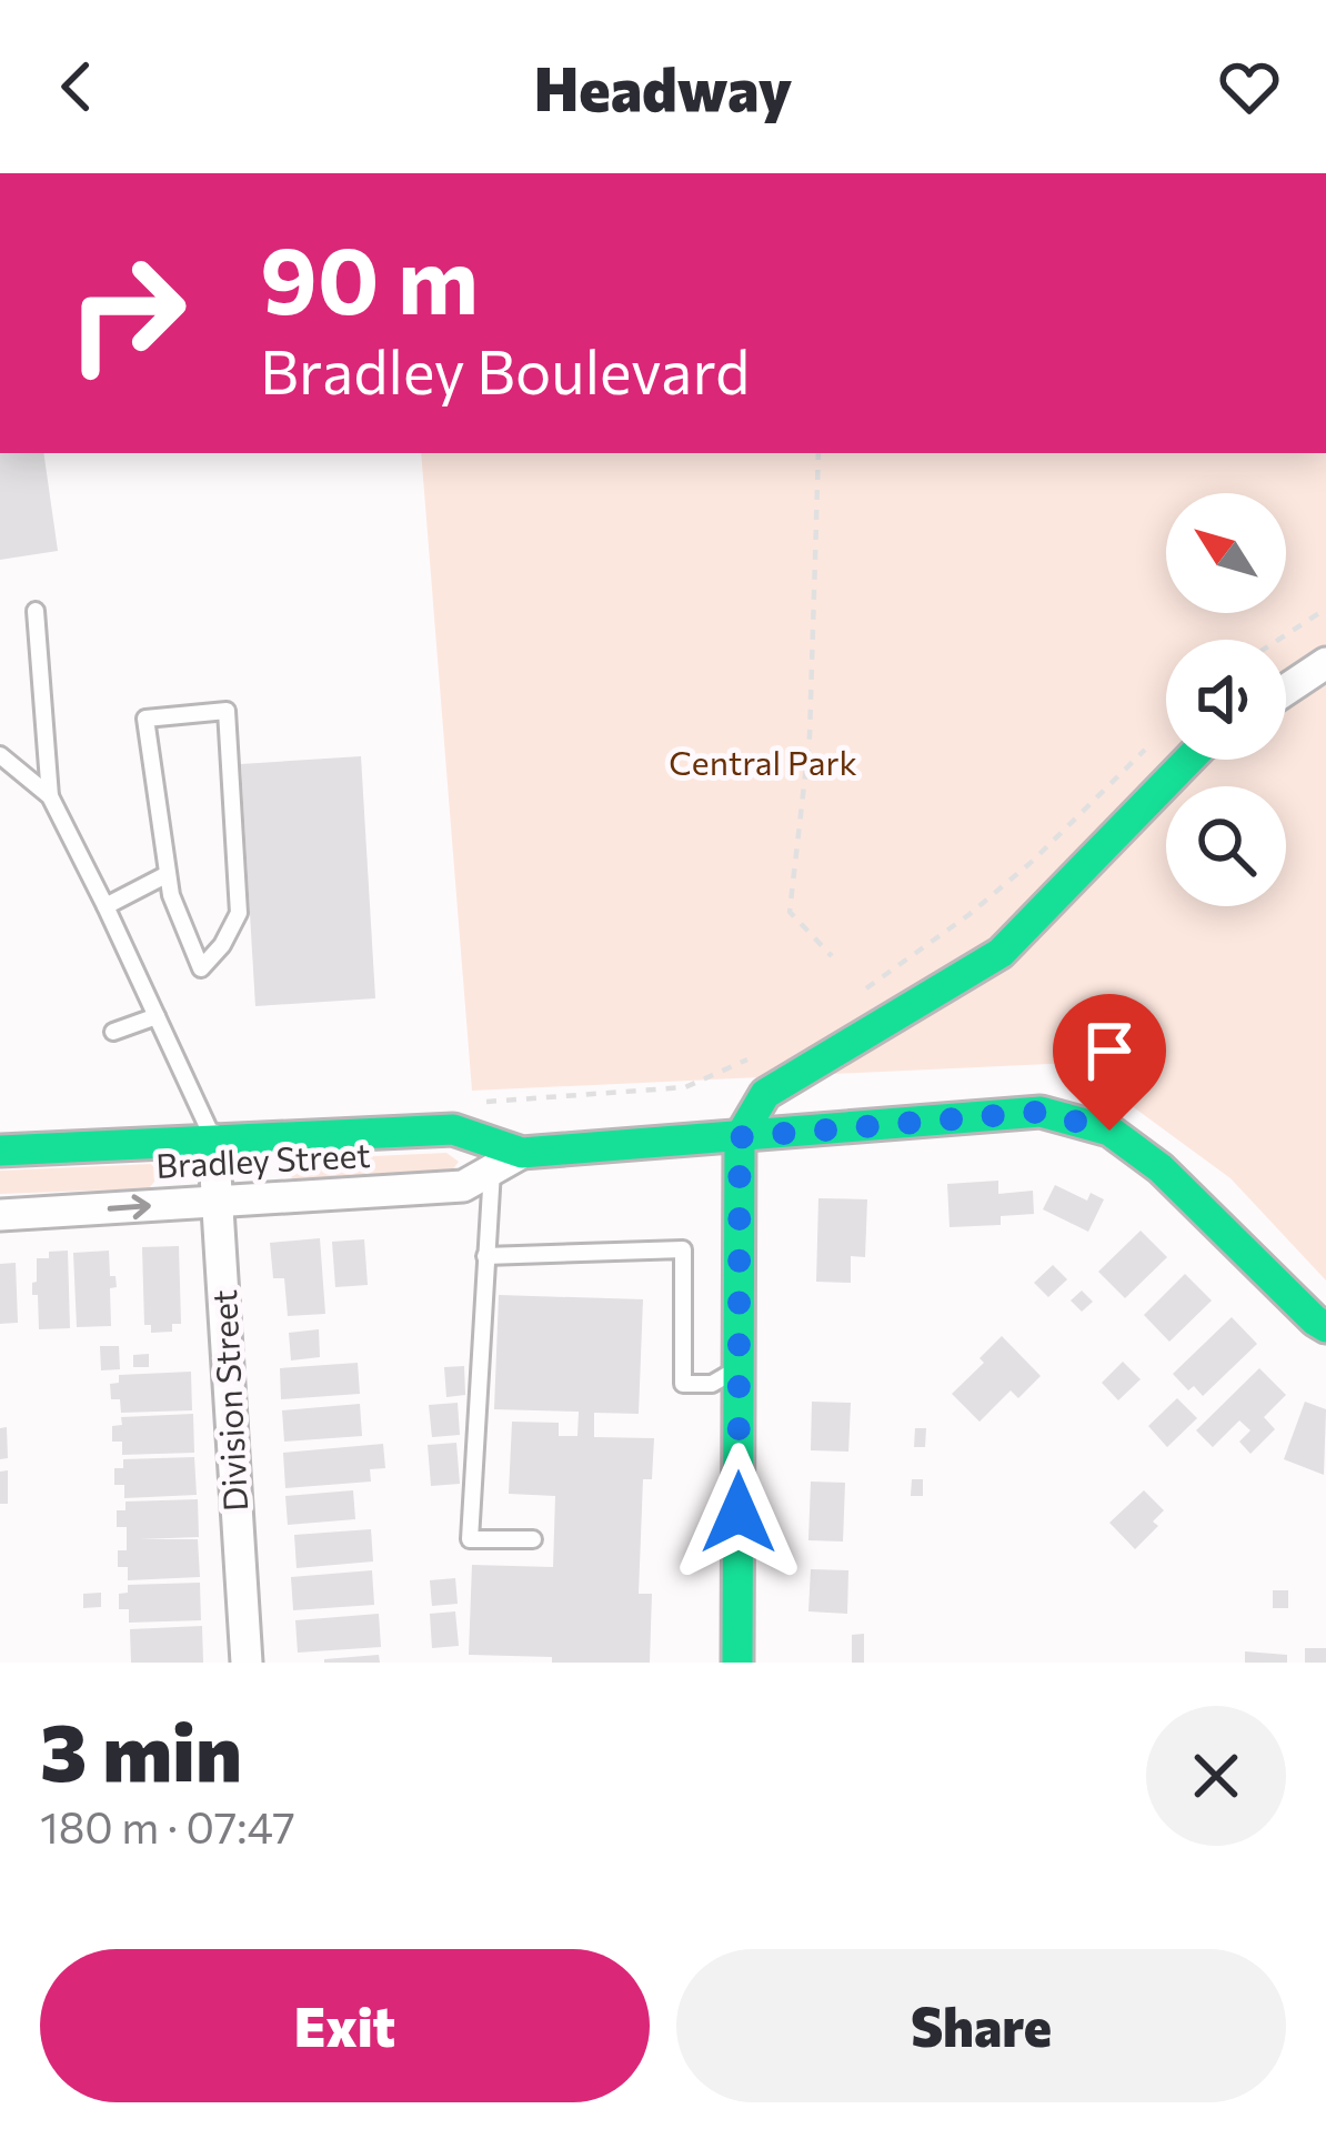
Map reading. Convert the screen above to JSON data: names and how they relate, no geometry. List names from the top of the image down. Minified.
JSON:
{"streets":{"street":["Bradley Street","Division Street"]},"crossings":[["Bradley Street","Division Street"]],"parks":["Central Park"],"north":"top left","page":{"header":"Headway","turn":["90 m","Bradley Boulevard"],"heading":["3 min","180 m · 07:47"],"buttons":["Exit","Share"]}}
